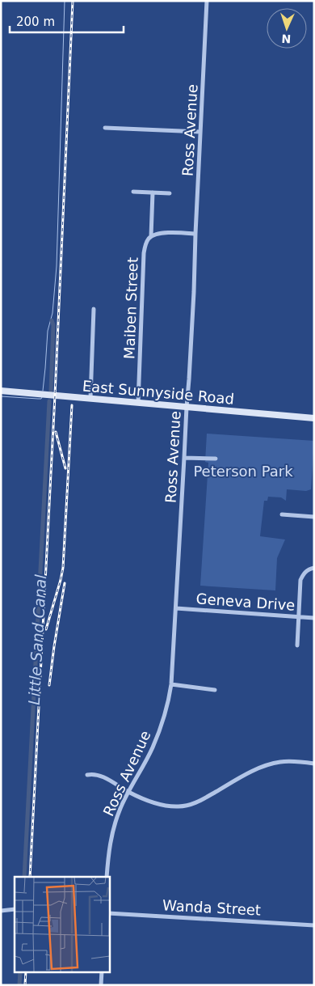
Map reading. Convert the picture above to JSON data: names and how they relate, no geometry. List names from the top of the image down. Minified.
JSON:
{"streets":{"main road":["East Sunnyside Road"],"street":["Ross Avenue","Maiben Street","Geneva Drive","Wanda Street"]},"crossings":[["Ross Avenue","East Sunnyside Road"],["Ross Avenue","Geneva Drive"],["Maiben Street","East Sunnyside Road"]],"water":["Little Sand Canal"],"parks":["Peterson Park"],"scale_bar":"200 m","north":"bottom"}
